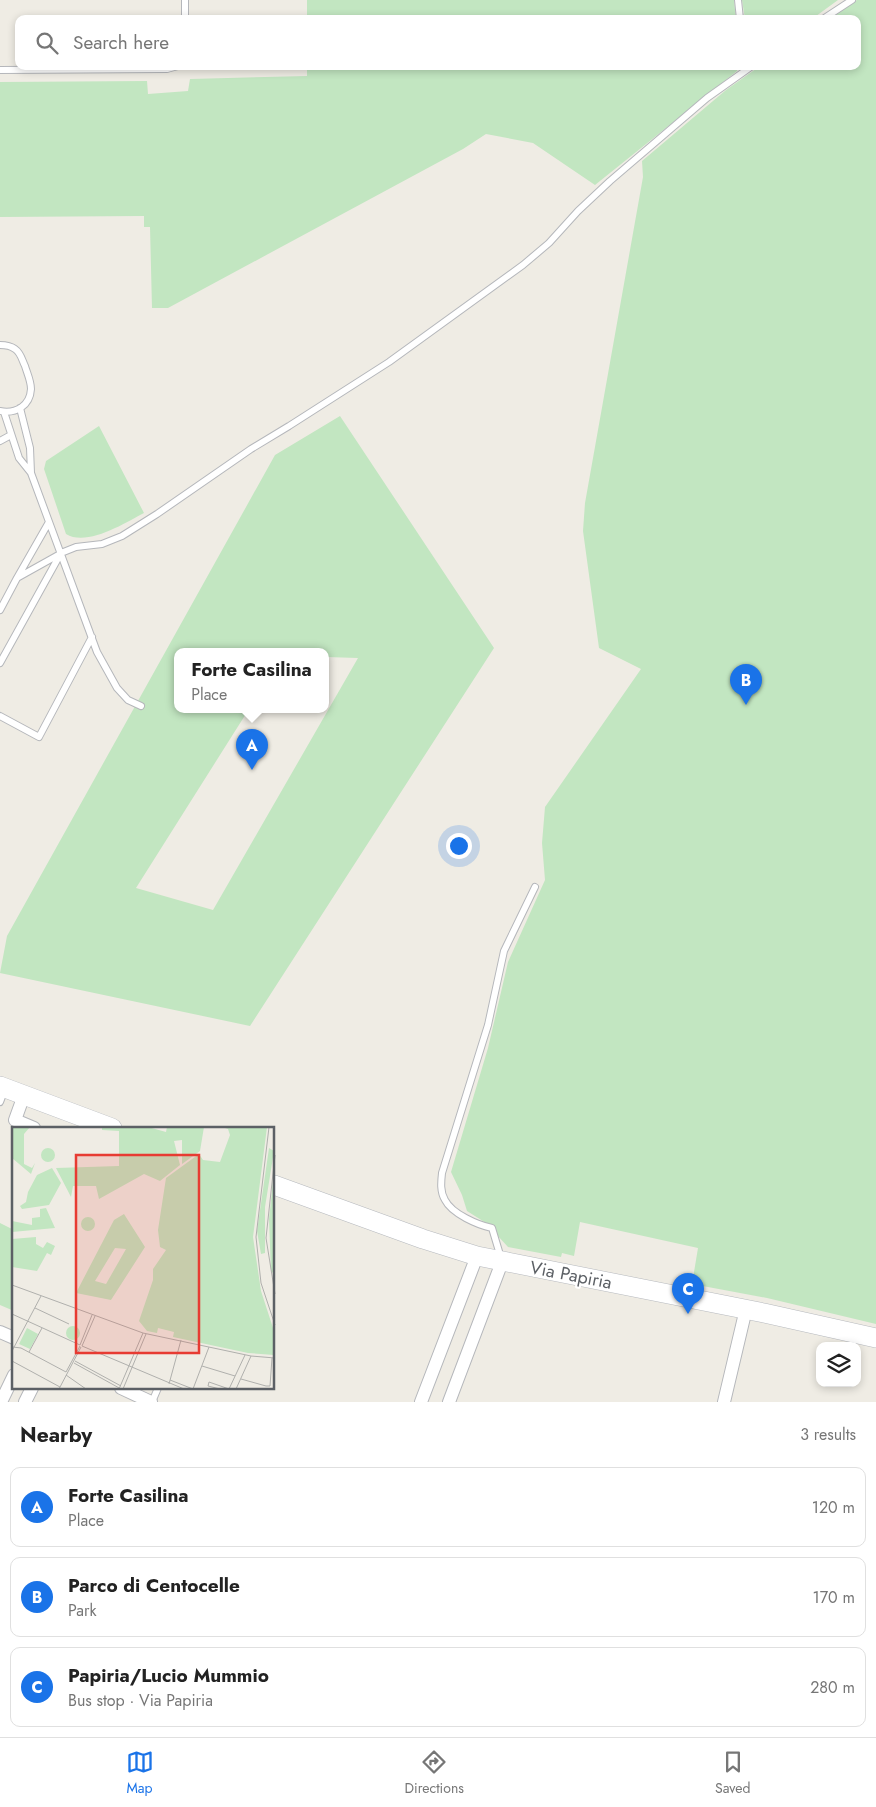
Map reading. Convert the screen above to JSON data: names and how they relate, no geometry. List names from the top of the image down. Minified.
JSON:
{"streets":{"street":["Via Papiria"]},"page":{"search":"Search here","popup":["Forte Casilina","Place"],"pins":["B","A","C"],"heading":["Nearby","3 results"],"list":[{"mark":"A","name":"Forte Casilina","note":"Place","value":"120 m"},{"mark":"B","name":"Parco di Centocelle","note":"Park","value":"170 m"},{"mark":"C","name":"Papiria/Lucio Mummio","note":"Bus stop · Via Papiria","value":"280 m"}],"nav":["Map","Directions","Saved"]}}
